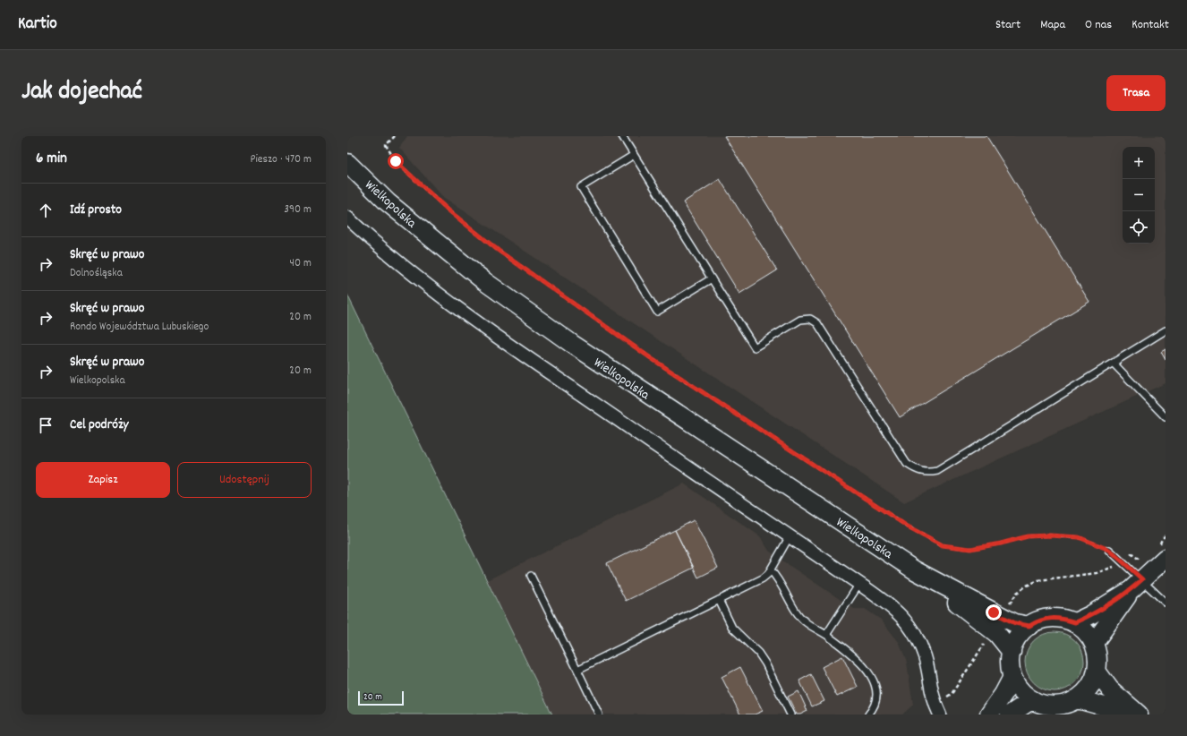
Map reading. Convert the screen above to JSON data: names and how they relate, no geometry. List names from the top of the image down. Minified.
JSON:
{"streets":{"main road":["Wielkopolska"]},"scale_bar":"20 m","page":{"header":"Kartio","nav":["Start","Mapa","O nas","Kontakt"],"title":"Jak dojechać","buttons":["Trasa",["Zapisz","Udostępnij"]],"heading":["6 min","Pieszo · 470 m"],"map_buttons":["+","−"],"list":[["Idź prosto","390 m"],["Skręć w prawo","Dolnośląska","40 m"],["Skręć w prawo","Rondo Województwa Lubuskiego","20 m"],["Skręć w prawo","Wielkopolska","20 m"],"Cel podróży"],"scale":"20 m"}}
